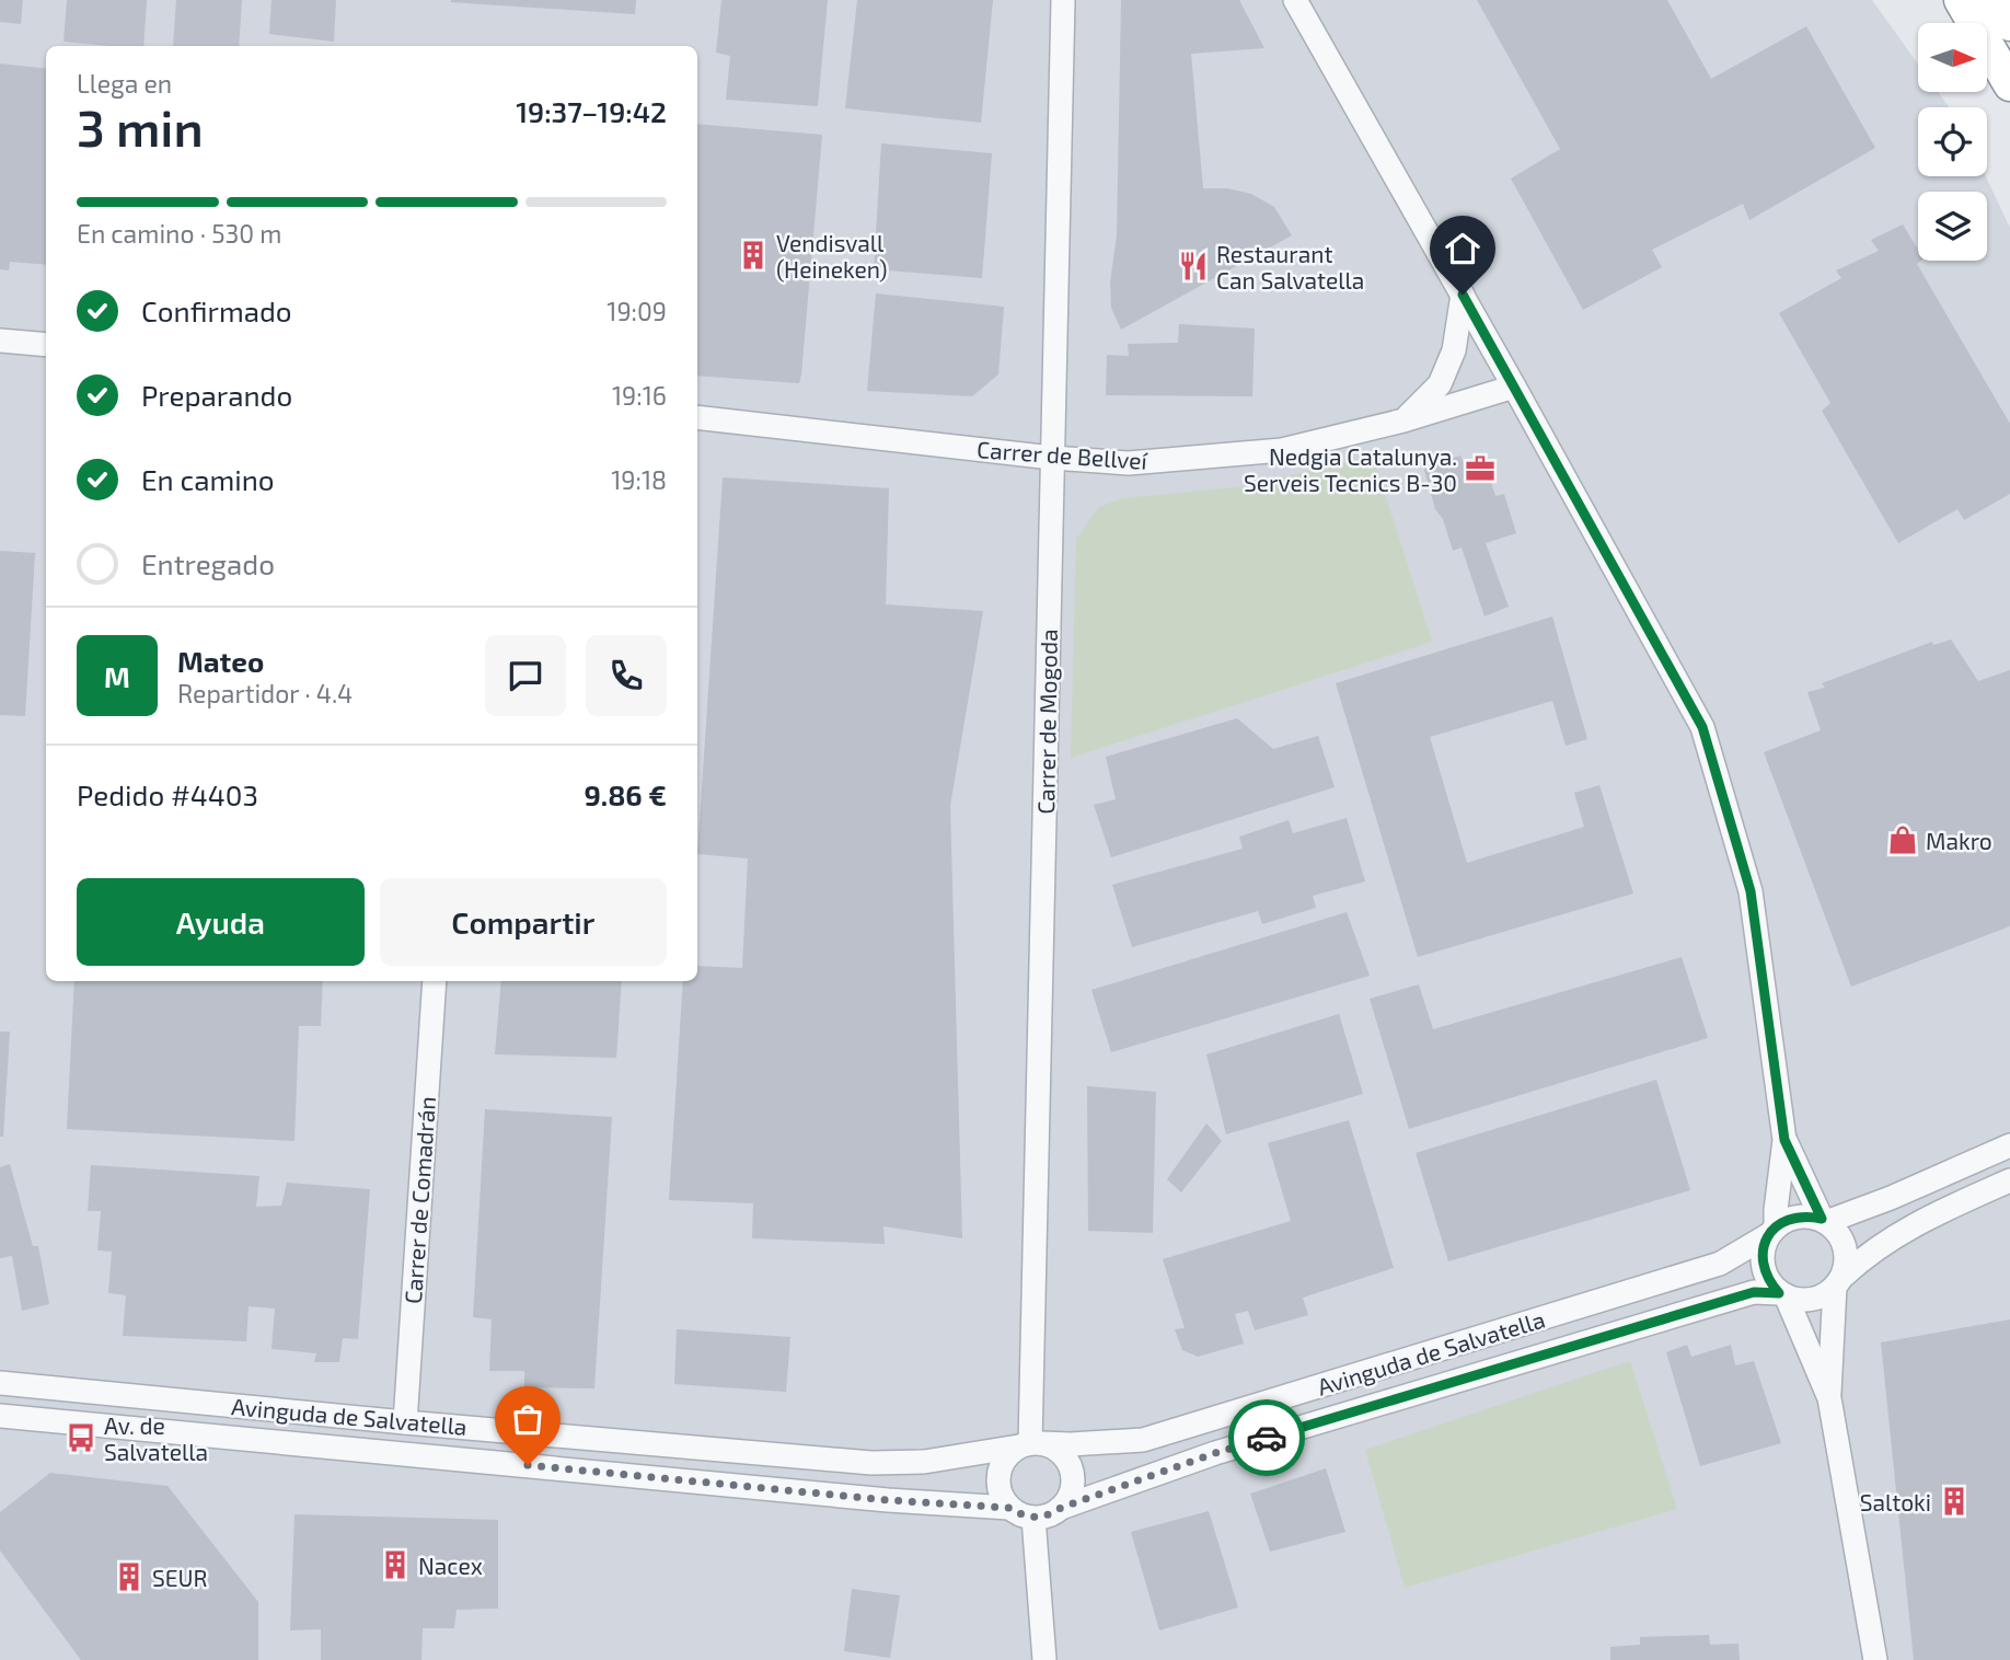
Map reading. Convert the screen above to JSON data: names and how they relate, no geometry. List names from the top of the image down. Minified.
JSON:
{"streets":{"street":["Carrer de Bellveí","Carrer de Mogoda","Carrer de Comadrán","Avinguda de Salvatella"]},"crossings":[["Carrer de Bellveí","Carrer de Mogoda"],["Carrer de Mogoda","Avinguda de Salvatella"],["Carrer de Comadrán","Avinguda de Salvatella"]],"places":{"building":["Vendisvall (Heineken)","Saltoki","Nacex","SEUR"],"restaurant":["Restaurant Can Salvatella"],"office":["Nedgia Catalunya. Serveis Tecnics B-30"],"shop":["Makro"],"bus stop":["Av. de Salvatella"]},"north":"right","page":{"heading":["3 min","Llega en","19:37–19:42"],"panel":["Mateo","Repartidor · 4.4","Pedido #4403","9.86 €"],"bar":"En camino · 530 m","list":[["Confirmado","19:09"],["Preparando","19:16"],["En camino","19:18"],"Entregado"],"round":"M","buttons":["Ayuda","Compartir"]}}
